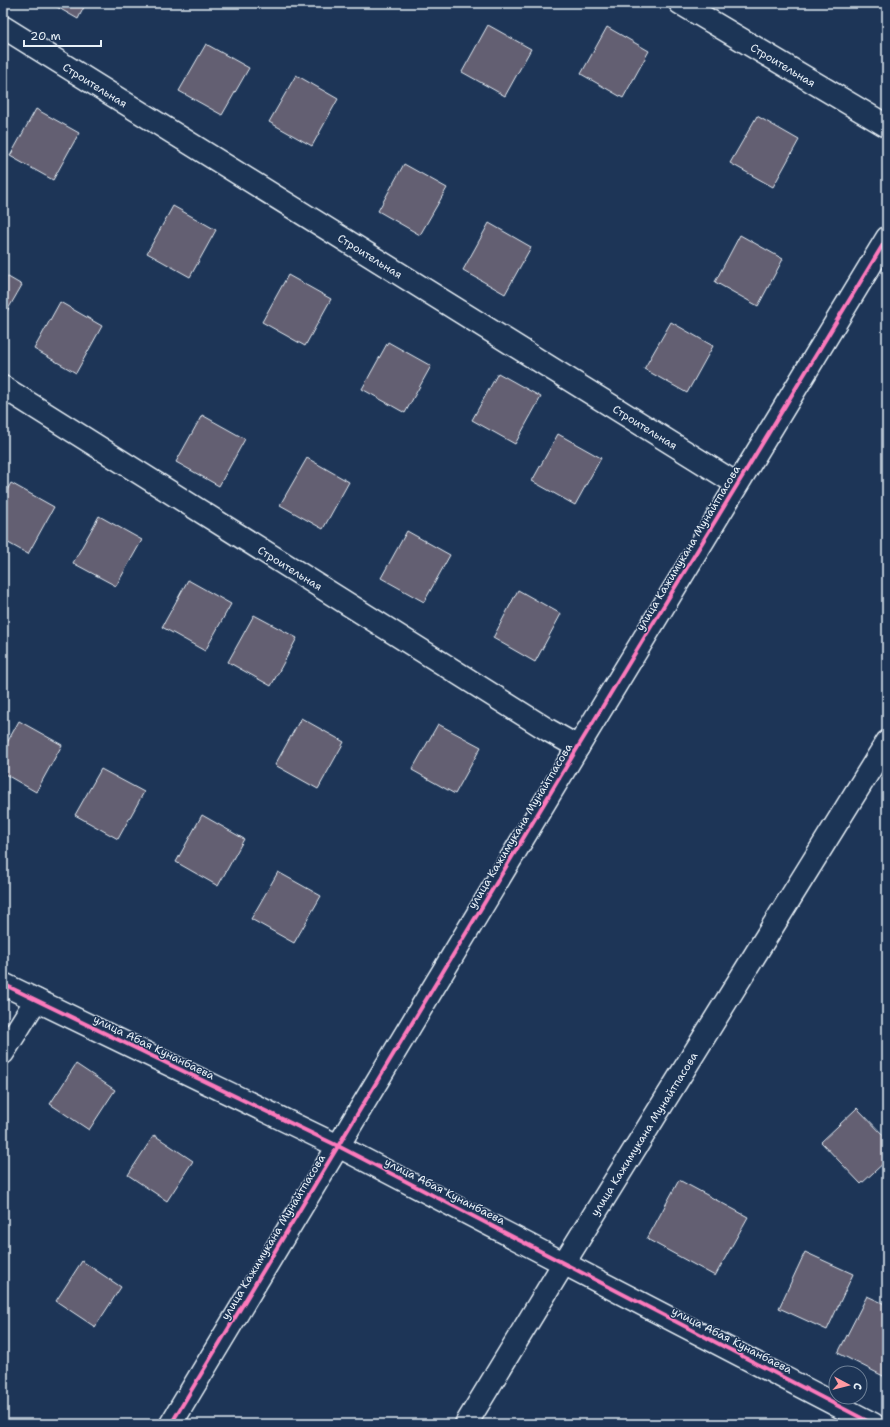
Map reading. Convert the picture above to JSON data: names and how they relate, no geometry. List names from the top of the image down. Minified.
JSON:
{"streets":{"street":["Строительная","улица Кажимукана Мунайтпасова","улица Абая Кунанбаева"]},"crossings":[["Строительная","улица Кажимукана Мунайтпасова"],["улица Кажимукана Мунайтпасова","улица Абая Кунанбаева"]],"scale_bar":"20 m","north":"right"}
